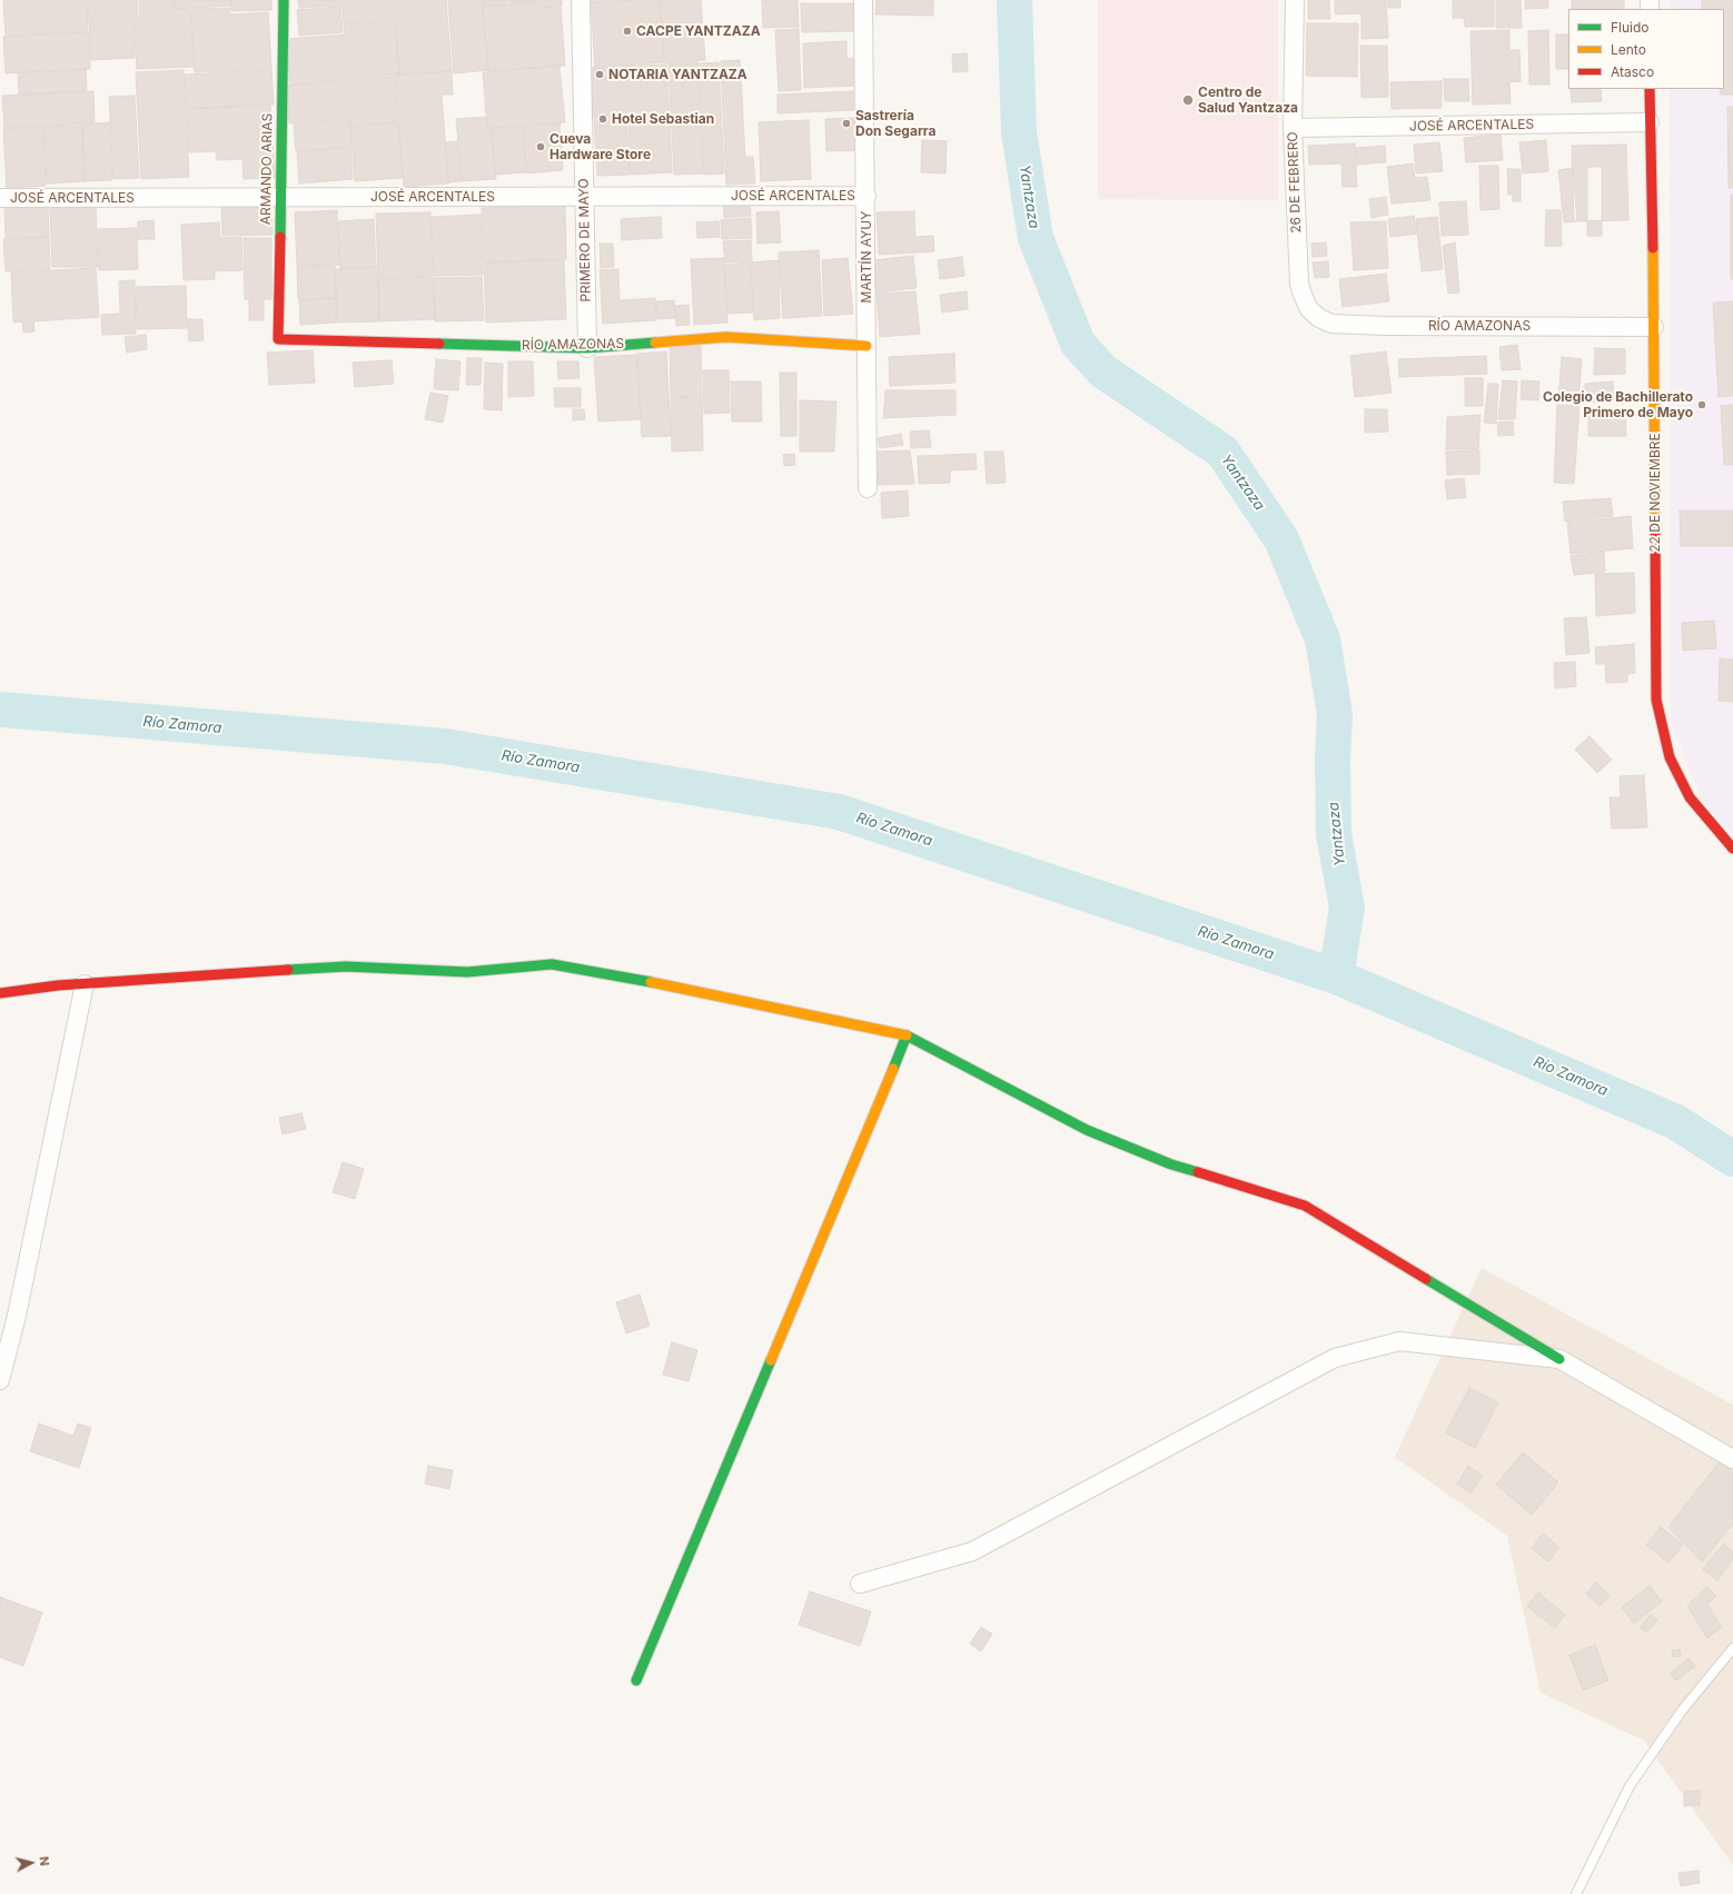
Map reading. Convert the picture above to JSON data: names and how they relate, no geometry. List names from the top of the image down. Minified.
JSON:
{"streets":{"street":["JOSÉ ARCENTALES","ARMANDO ARIAS","26 DE FEBRERO","PRIMERO DE MAYO","MARTÍN AYUY","RÍO AMAZONAS","22 DE NOVIEMBRE"]},"crossings":[["JOSÉ ARCENTALES","ARMANDO ARIAS"],["JOSÉ ARCENTALES","26 DE FEBRERO"],["JOSÉ ARCENTALES","PRIMERO DE MAYO"],["JOSÉ ARCENTALES","MARTÍN AYUY"],["JOSÉ ARCENTALES","22 DE NOVIEMBRE"],["ARMANDO ARIAS","RÍO AMAZONAS"],["26 DE FEBRERO","RÍO AMAZONAS"],["PRIMERO DE MAYO","RÍO AMAZONAS"],["MARTÍN AYUY","RÍO AMAZONAS"],["RÍO AMAZONAS","22 DE NOVIEMBRE"]],"water":["Yantzaza","Río Zamora"],"places":["CACPE YANTZAZA","NOTARIA YANTZAZA","Centro de Salud Yantzaza","Hotel Sebastian","Sastrería Don Segarra","Cueva Hardware Store","Colegio de Bachillerato Primero de Mayo"],"legend":["Fluido","Lento","Atasco"],"north":"right"}
